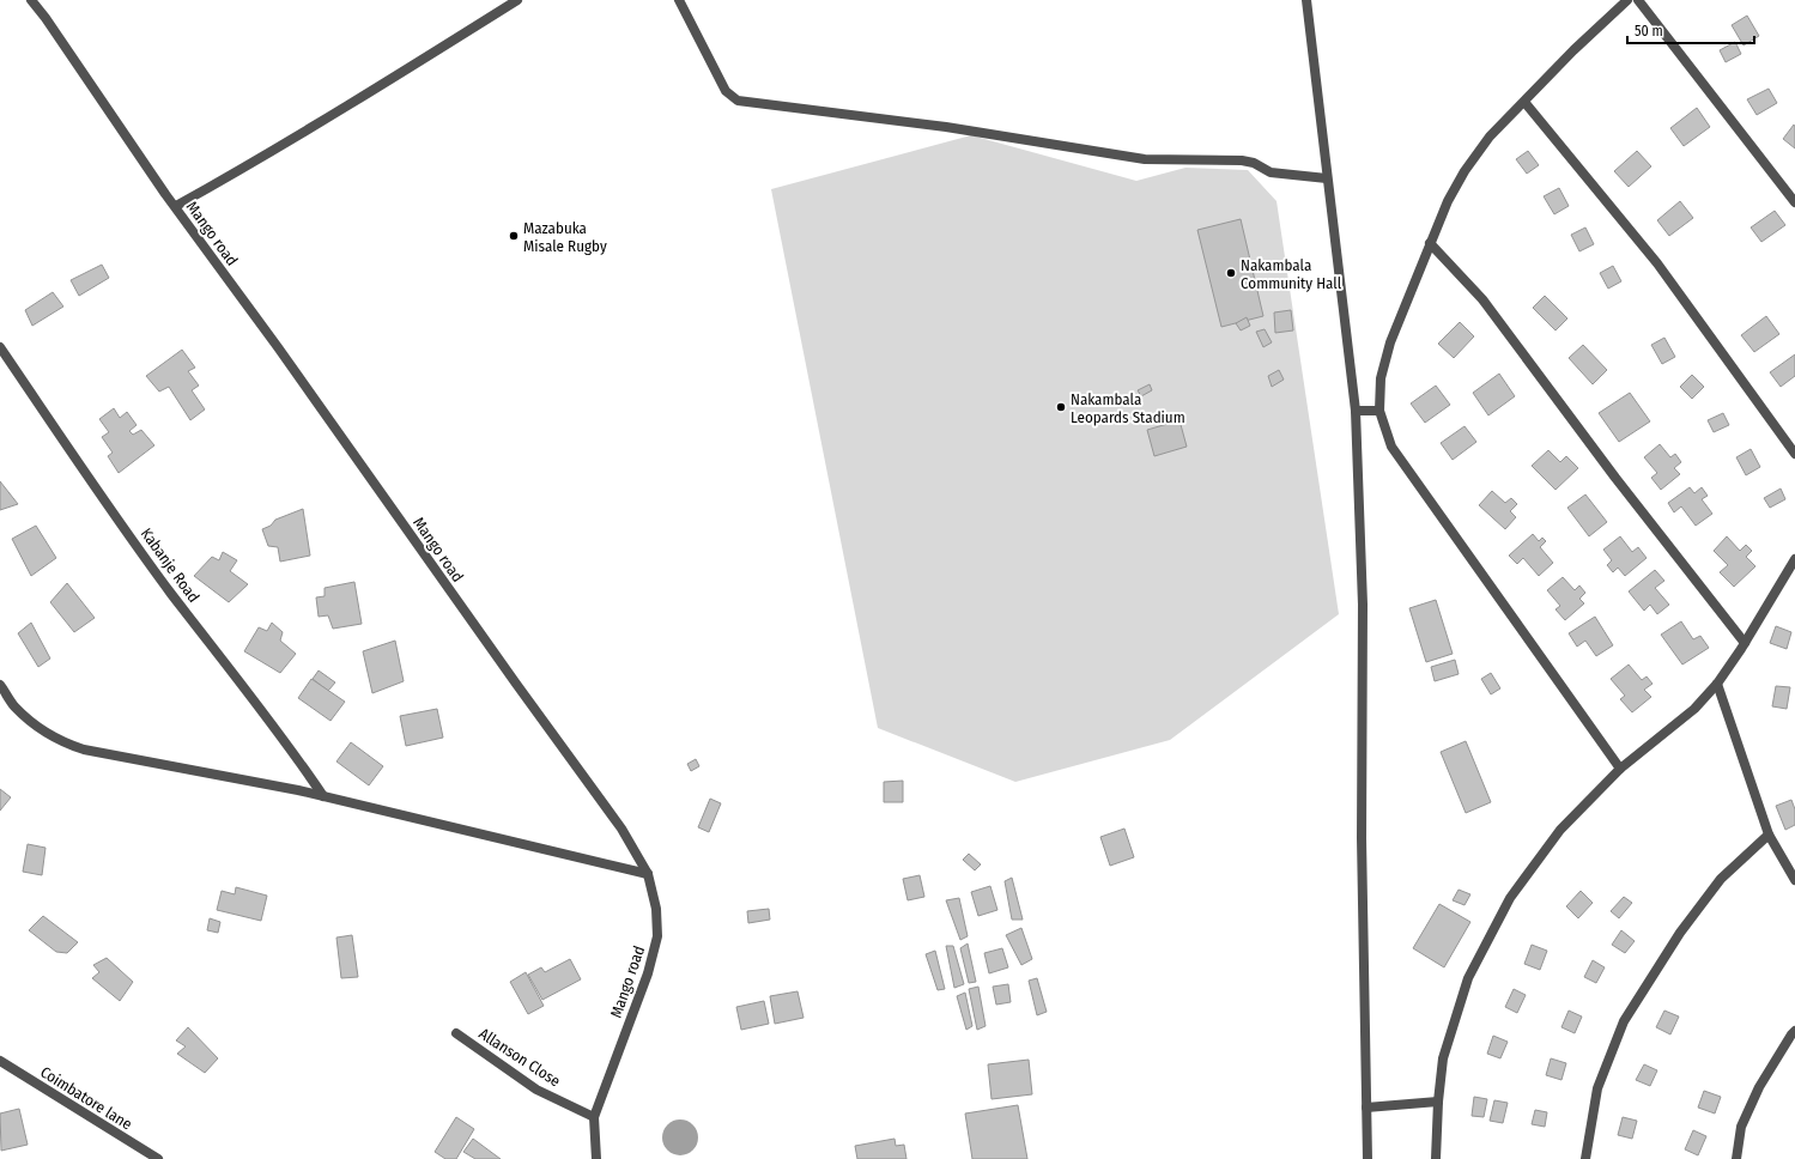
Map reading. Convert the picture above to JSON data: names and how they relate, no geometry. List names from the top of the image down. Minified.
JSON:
{"streets":{"street":["Mango road","Kabanje Road","Allanson Close","Coimbatore lane"]},"crossings":[["Mango road","Allanson Close"]],"places":["Mazabuka Misale Rugby","Nakambala Community Hall","Nakambala Leopards Stadium"],"scale_bar":"50 m"}
